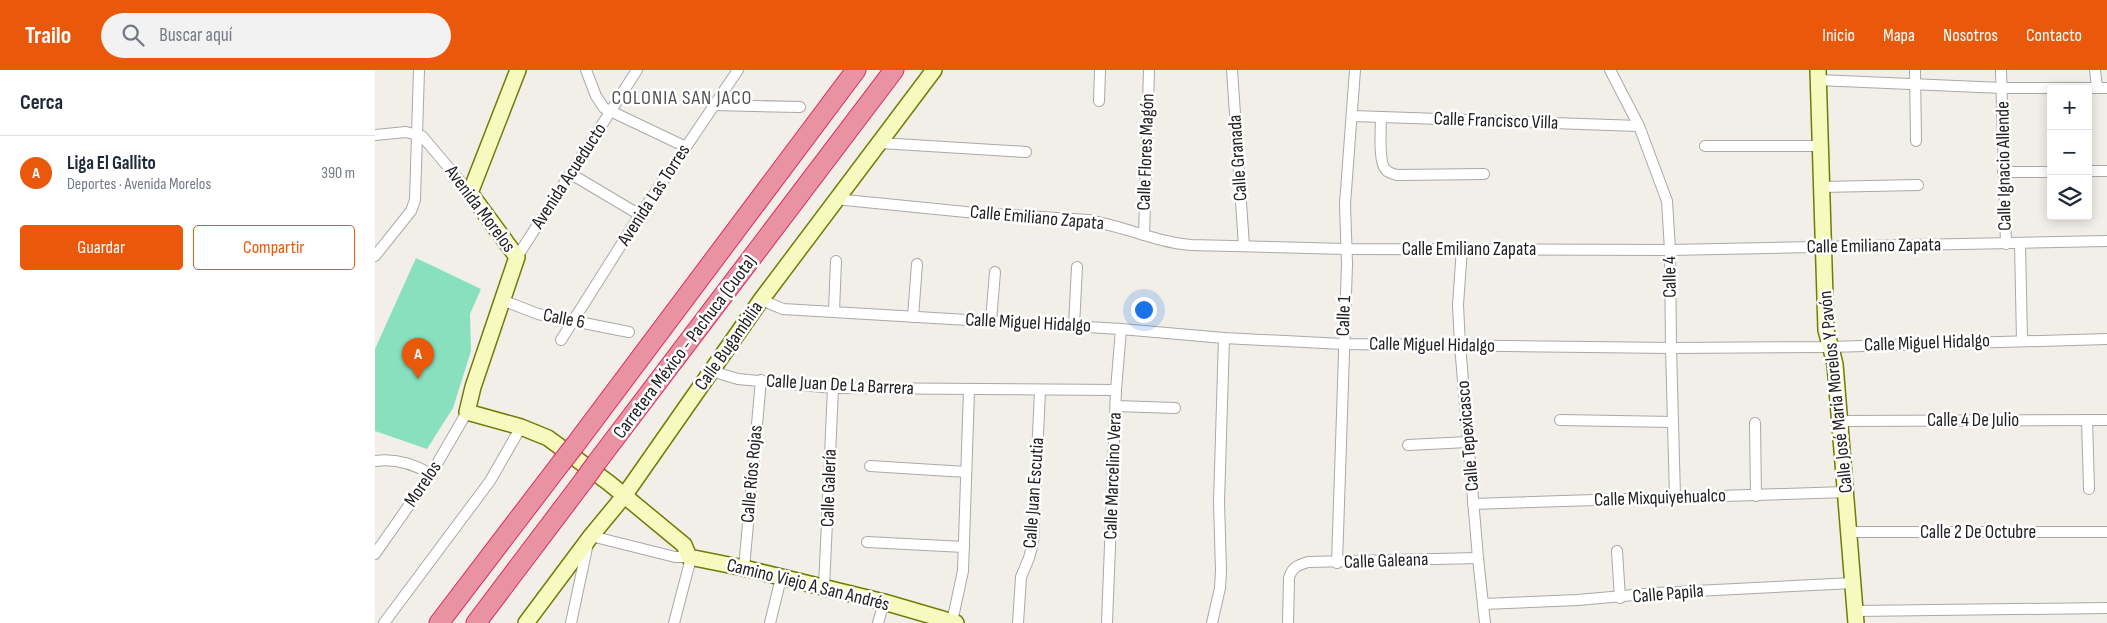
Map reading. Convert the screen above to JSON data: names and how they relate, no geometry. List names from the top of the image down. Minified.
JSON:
{"streets":{"highway":["Carretera México - Pachuca (Cuota)"],"street":["Calle Francisco Villa","Calle Flores Magón","Calle Granada","Calle Ignacio Allende","Avenida Acueducto","Avenida Las Torres","Avenida Morelos","Calle Emiliano Zapata","Calle 4","Calle 1","Calle 6","Calle Miguel Hidalgo","Calle Bugambilia","Calle Juan De La Barrera","Calle José María Morelos Y Pavón","Calle 4 De Julio","Calle Tepexicasco","Calle Ríos Rojas","Calle Marcelino Vera","Morelos","Calle Galería","Calle Juan Escutia","Calle Mixquiyehualco","Calle 2 De Octubre","Calle Galeana","Camino Viejo A San Andrés","Calle Papila"]},"crossings":[["Calle Francisco Villa","Calle 4"],["Calle Francisco Villa","Calle 1"],["Calle Flores Magón","Calle Emiliano Zapata"],["Calle Granada","Calle Emiliano Zapata"],["Calle Ignacio Allende","Calle Emiliano Zapata"],["Calle Ignacio Allende","Calle Miguel Hidalgo"],["Avenida Acueducto","Avenida Morelos"],["Avenida Las Torres","Calle 6"],["Avenida Morelos","Calle 6"],["Avenida Morelos","Morelos"],["Calle Emiliano Zapata","Calle 4"],["Calle Emiliano Zapata","Calle 1"],["Calle Emiliano Zapata","Calle Bugambilia"],["Calle Emiliano Zapata","Calle José María Morelos Y Pavón"],["Calle Emiliano Zapata","Calle Tepexicasco"],["Calle 4","Calle Miguel Hidalgo"],["Calle 4","Calle Mixquiyehualco"],["Calle 1","Calle Miguel Hidalgo"],["Calle 1","Calle Galeana"],["Calle Miguel Hidalgo","Calle Bugambilia"],["Calle Miguel Hidalgo","Calle José María Morelos Y Pavón"],["Calle Miguel Hidalgo","Calle Tepexicasco"],["Calle Miguel Hidalgo","Calle Marcelino Vera"],["Calle Bugambilia","Calle Juan De La Barrera"],["Calle Bugambilia","Camino Viejo A San Andrés"],["Calle Juan De La Barrera","Calle Ríos Rojas"],["Calle Juan De La Barrera","Calle Marcelino Vera"],["Calle Juan De La Barrera","Calle Galería"],["Calle Juan De La Barrera","Calle Juan Escutia"],["Calle José María Morelos Y Pavón","Calle 4 De Julio"],["Calle José María Morelos Y Pavón","Calle Mixquiyehualco"],["Calle José María Morelos Y Pavón","Calle 2 De Octubre"],["Calle José María Morelos Y Pavón","Calle Papila"],["Calle Tepexicasco","Calle Mixquiyehualco"],["Calle Tepexicasco","Calle Galeana"],["Calle Tepexicasco","Calle Papila"],["Calle Ríos Rojas","Camino Viejo A San Andrés"],["Calle Galería","Camino Viejo A San Andrés"]],"districts":["COLONIA SAN JACO"],"page":{"header":"Trailo","search":"Buscar aquí","nav":["Inicio","Mapa","Nosotros","Contacto"],"heading":"Cerca","map_buttons":["+","−"],"list":[{"mark":"A","name":"Liga El Gallito","note":"Deportes · Avenida Morelos","value":"390 m"}],"buttons":["Guardar","Compartir"],"pins":"A"}}
